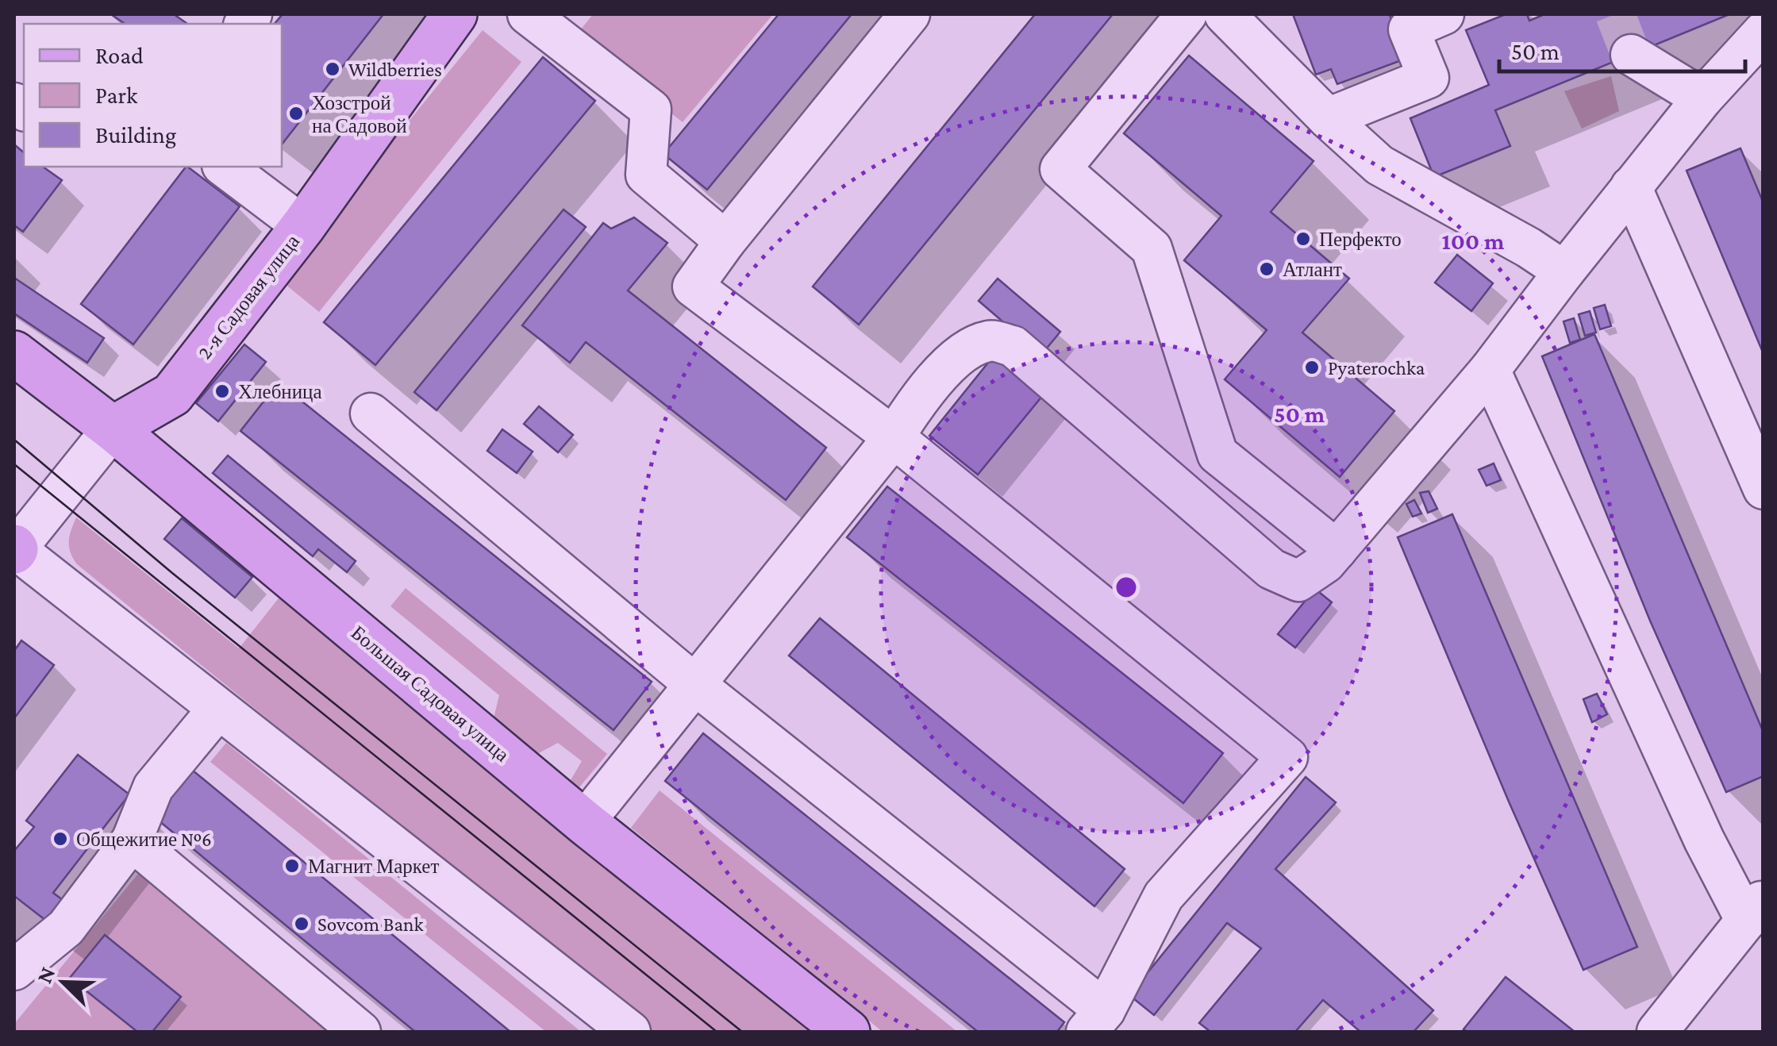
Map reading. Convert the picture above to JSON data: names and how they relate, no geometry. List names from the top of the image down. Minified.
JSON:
{"streets":{"main road":["2-я Садовая улица","Большая Садовая улица"]},"crossings":[["2-я Садовая улица","Большая Садовая улица"]],"places":["Wildberries","Хозстрой на Садовой","Перфекто","Атлант","Pyaterochka","Хлебница","Общежитие №6","Магнит Маркет","Sovcom Bank"],"legend":["Road","Park","Building"],"scale_bar":"50 m","north":"top left","rings":["100 m","50 m"]}
